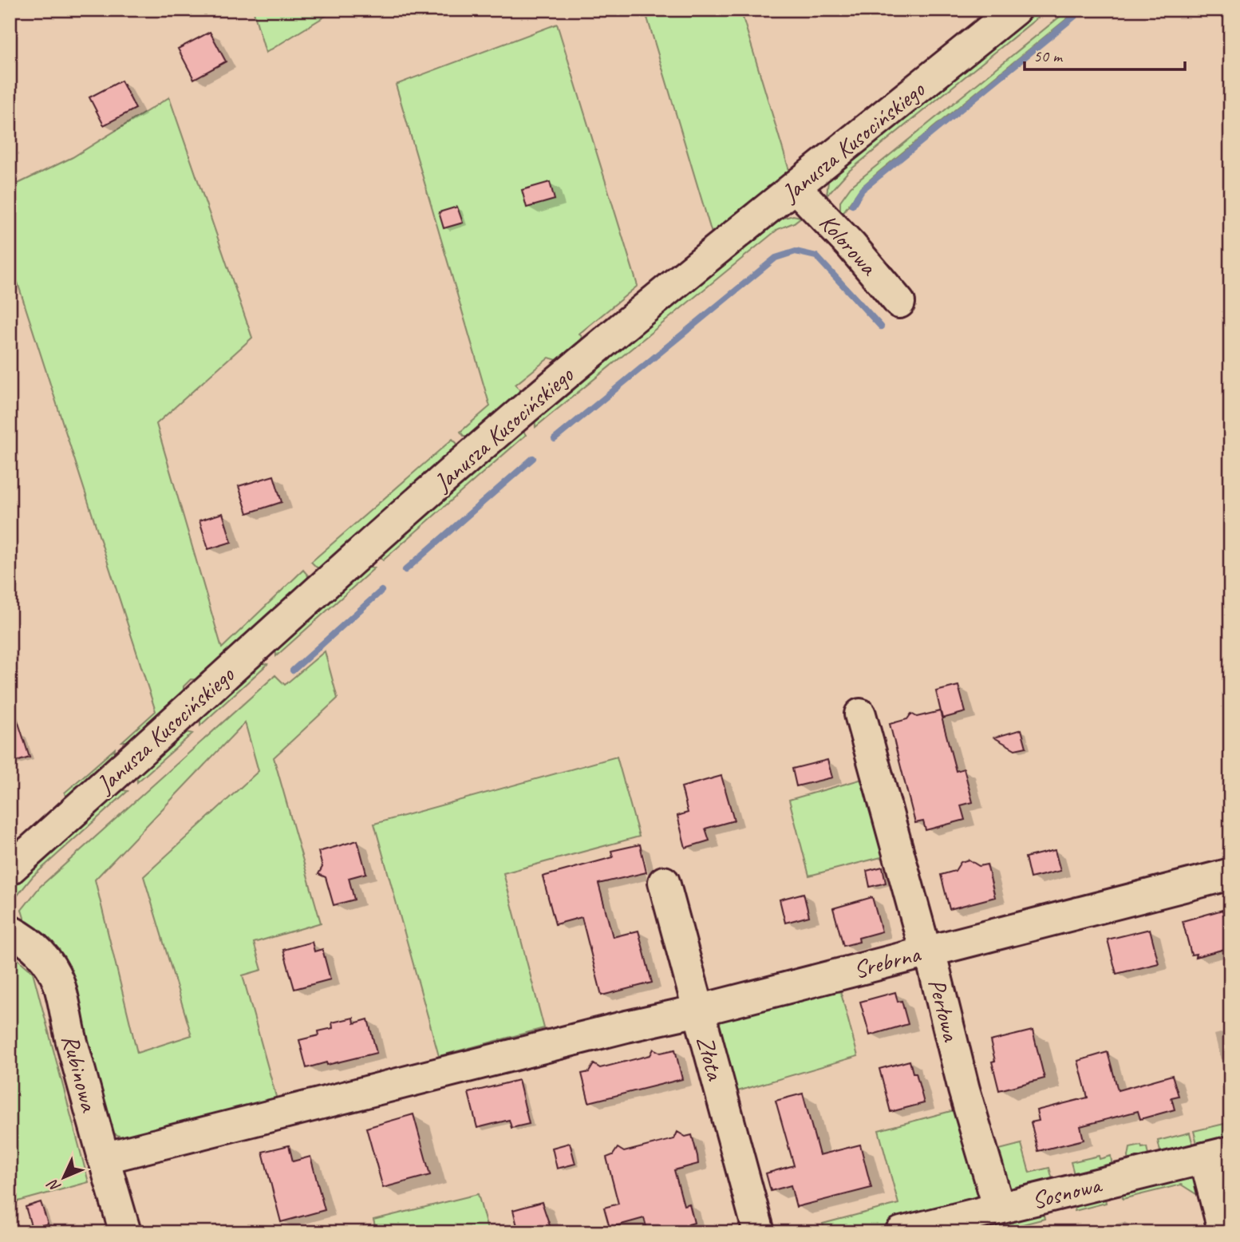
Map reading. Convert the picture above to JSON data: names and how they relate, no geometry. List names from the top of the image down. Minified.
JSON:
{"streets":{"street":["Janusza Kusocińskiego","Kolorowa","Srebrna","Perłowa","Złota","Rubinowa","Sosnowa"]},"crossings":[["Janusza Kusocińskiego","Kolorowa"],["Srebrna","Perłowa"],["Srebrna","Złota"],["Srebrna","Rubinowa"],["Perłowa","Sosnowa"]],"scale_bar":"50 m","north":"bottom left"}
